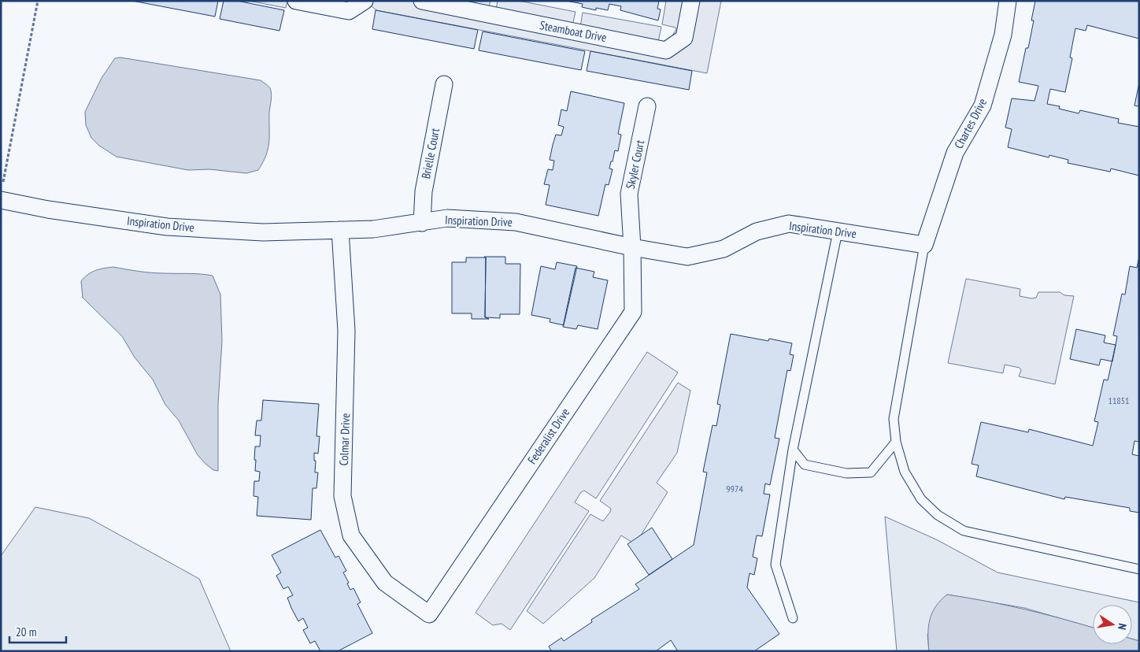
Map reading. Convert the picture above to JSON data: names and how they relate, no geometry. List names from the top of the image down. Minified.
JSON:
{"streets":{"street":["Steamboat Drive","Chartes Drive","Brielle Court","Skyler Court","Inspiration Drive","Federalist Drive","Colmar Drive"]},"crossings":[["Chartes Drive","Inspiration Drive"],["Brielle Court","Inspiration Drive"],["Skyler Court","Inspiration Drive"],["Skyler Court","Federalist Drive"],["Inspiration Drive","Federalist Drive"],["Inspiration Drive","Colmar Drive"],["Federalist Drive","Colmar Drive"]],"house_numbers":["11851","9974"],"scale_bar":"20 m","north":"right"}
